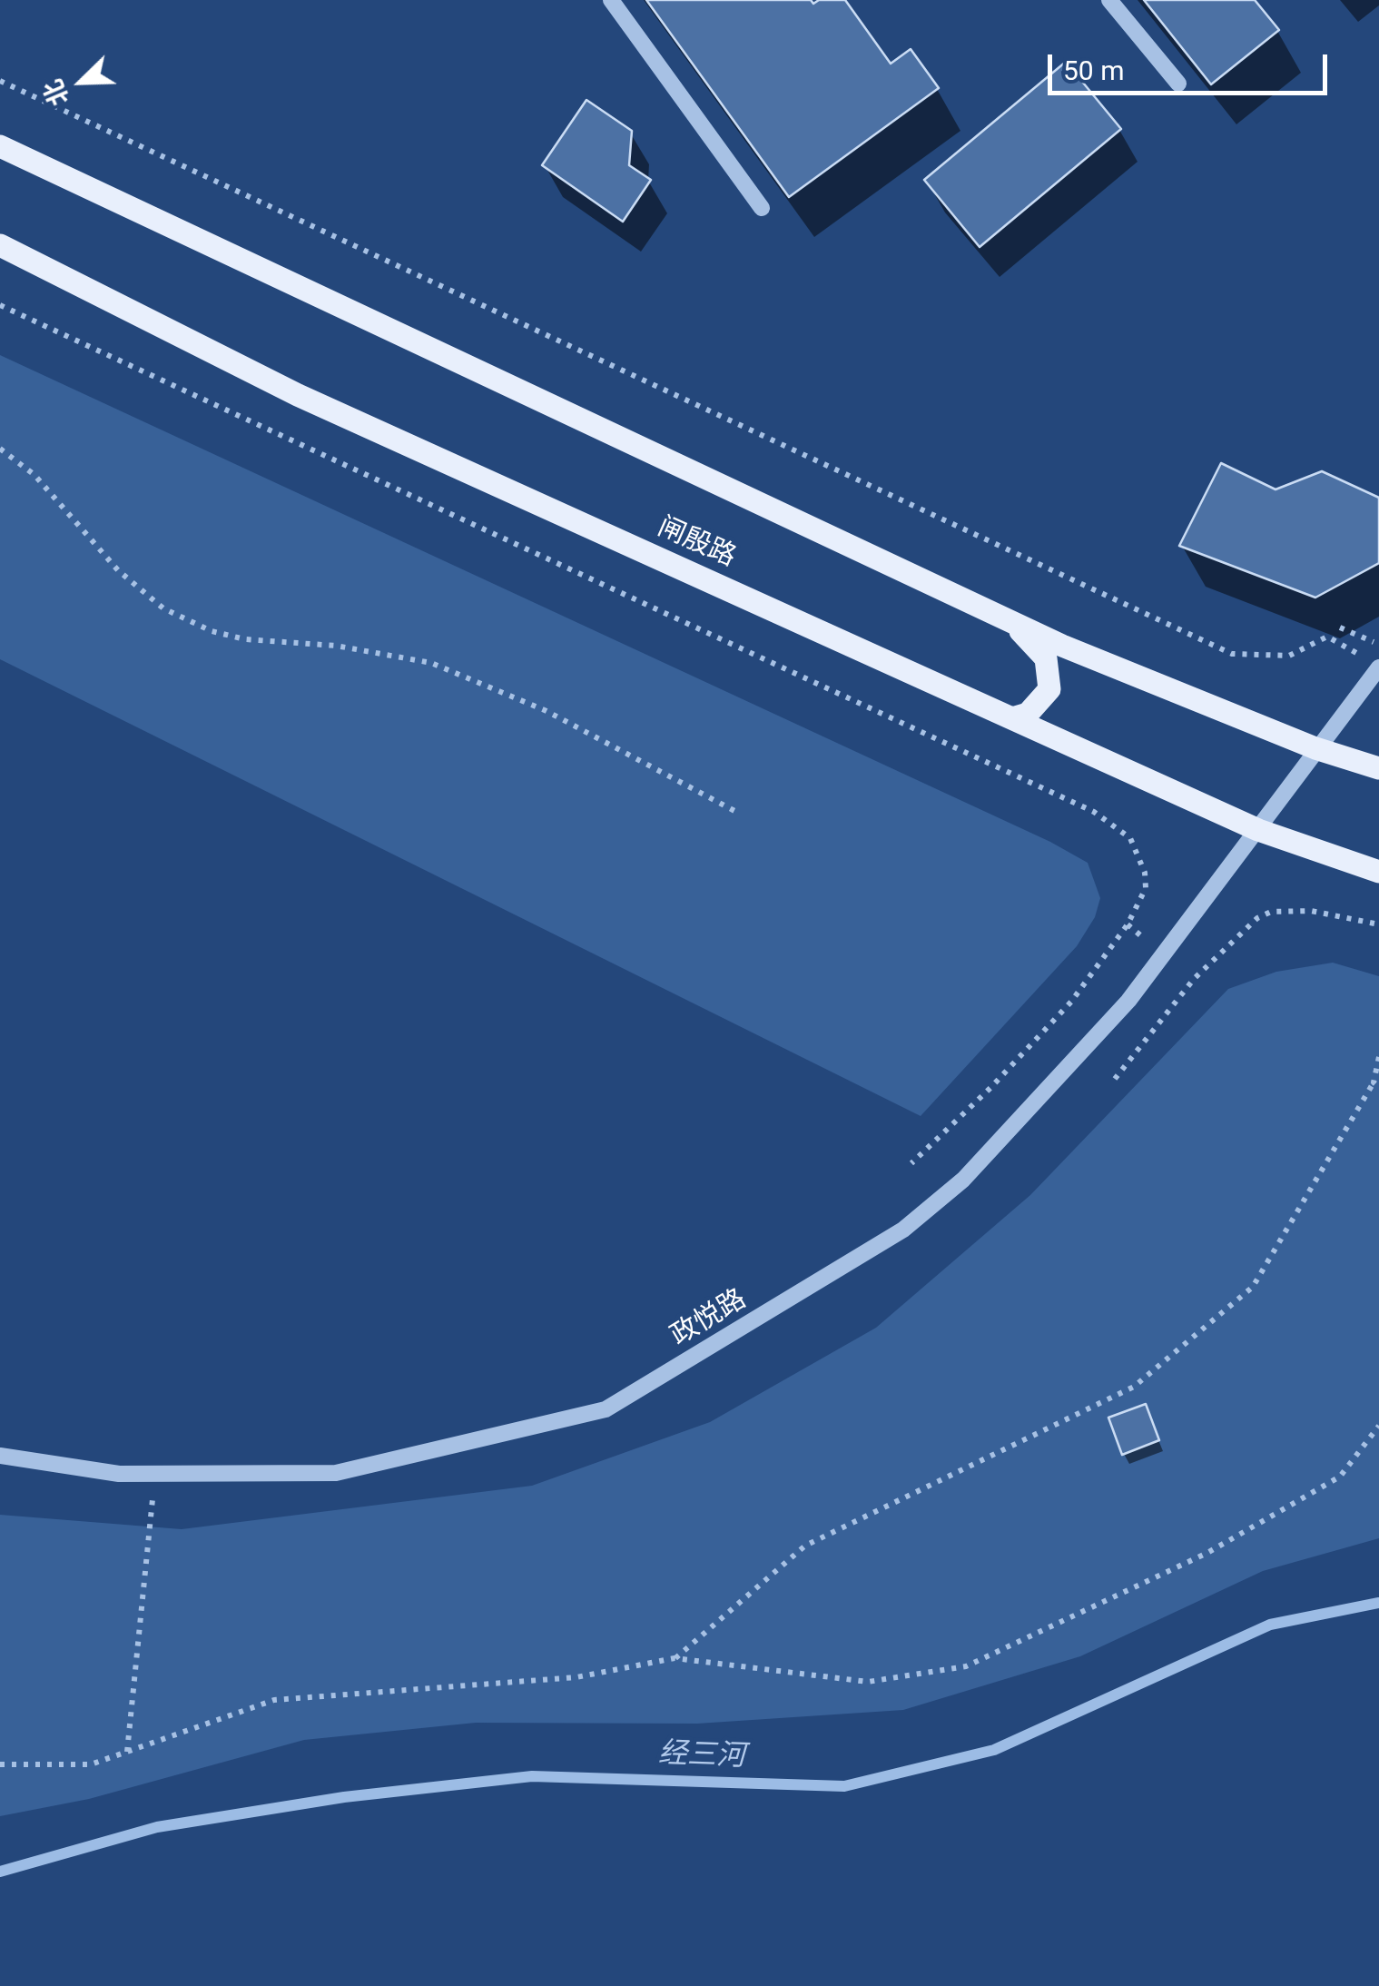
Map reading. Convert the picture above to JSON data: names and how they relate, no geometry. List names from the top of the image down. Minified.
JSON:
{"streets":{"main road":["闸殷路"],"street":["政悦路"]},"crossings":[["闸殷路","政悦路"]],"water":["经三河"],"scale_bar":"50 m","north":"bottom left"}
